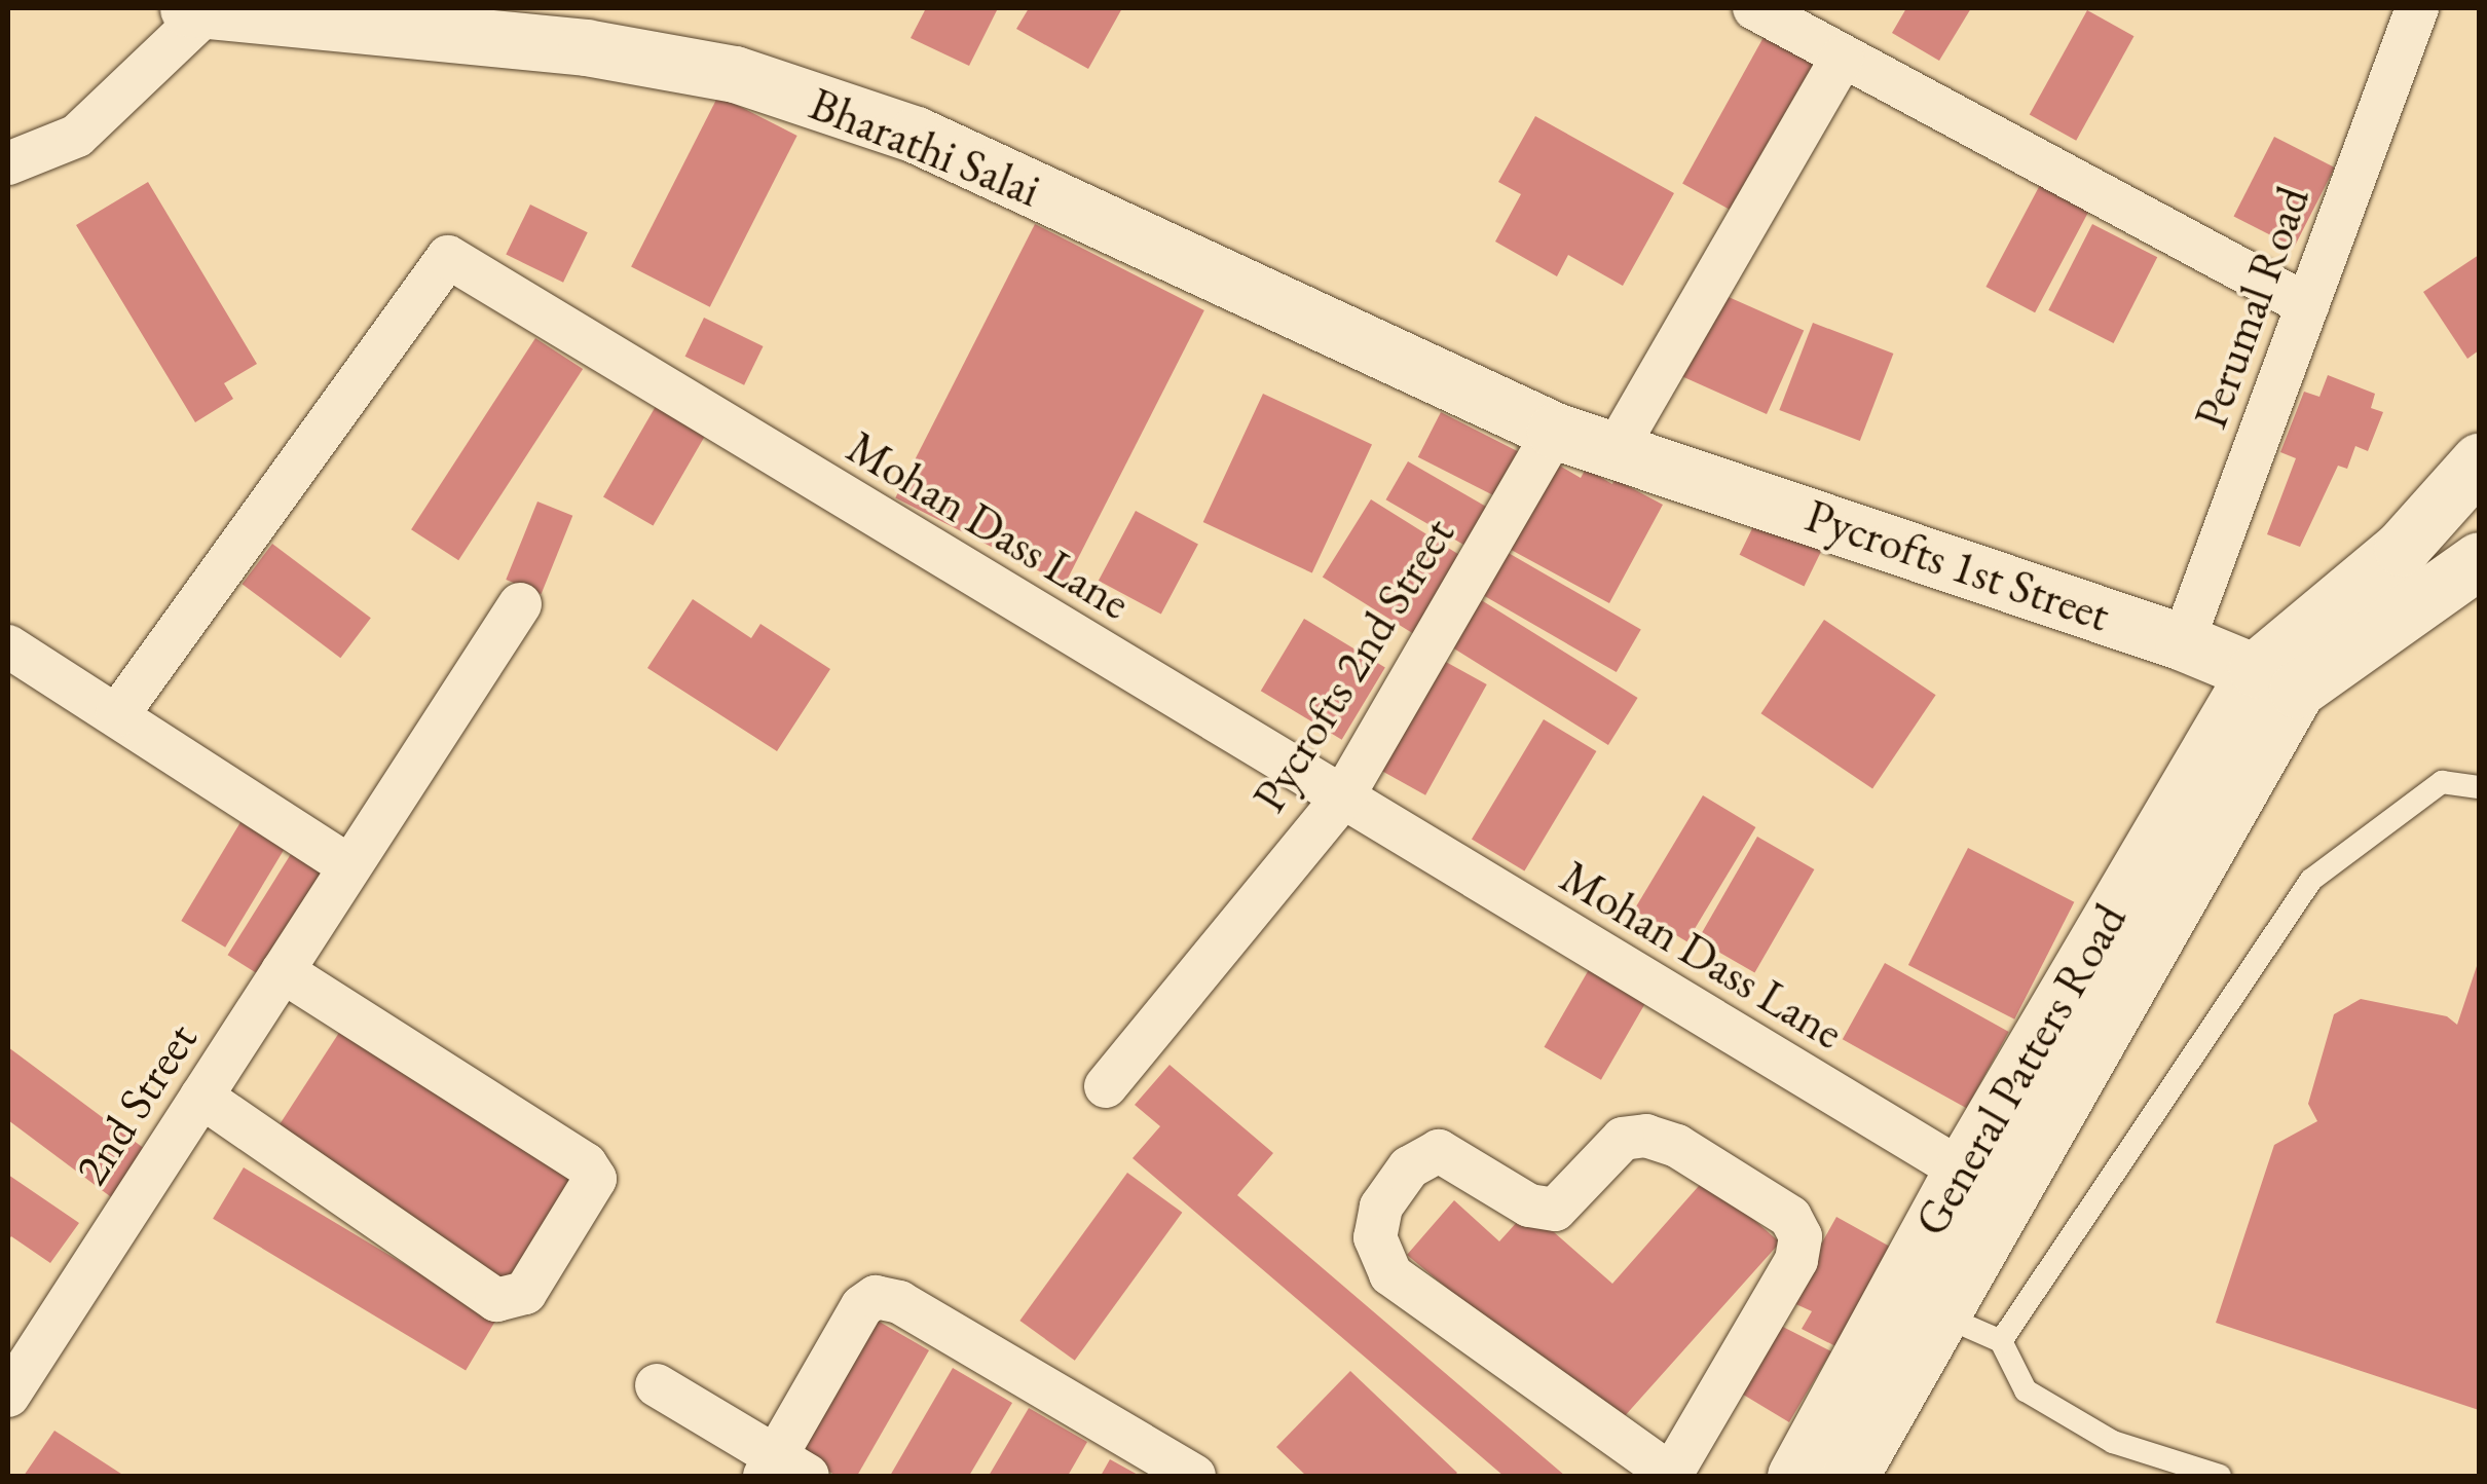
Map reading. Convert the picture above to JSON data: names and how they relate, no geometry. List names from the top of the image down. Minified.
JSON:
{"streets":{"main road":["Bharathi Salai","Pycrofts 1st Street","General Patters Road"],"street":["Perumal Road","Mohan Dass Lane","Pycrofts 2nd Street","2nd Street"]},"crossings":[["Bharathi Salai","Pycrofts 1st Street"],["Bharathi Salai","Pycrofts 2nd Street"],["Perumal Road","Pycrofts 1st Street"],["Mohan Dass Lane","Pycrofts 2nd Street"],["Mohan Dass Lane","General Patters Road"],["Pycrofts 1st Street","General Patters Road"]]}
